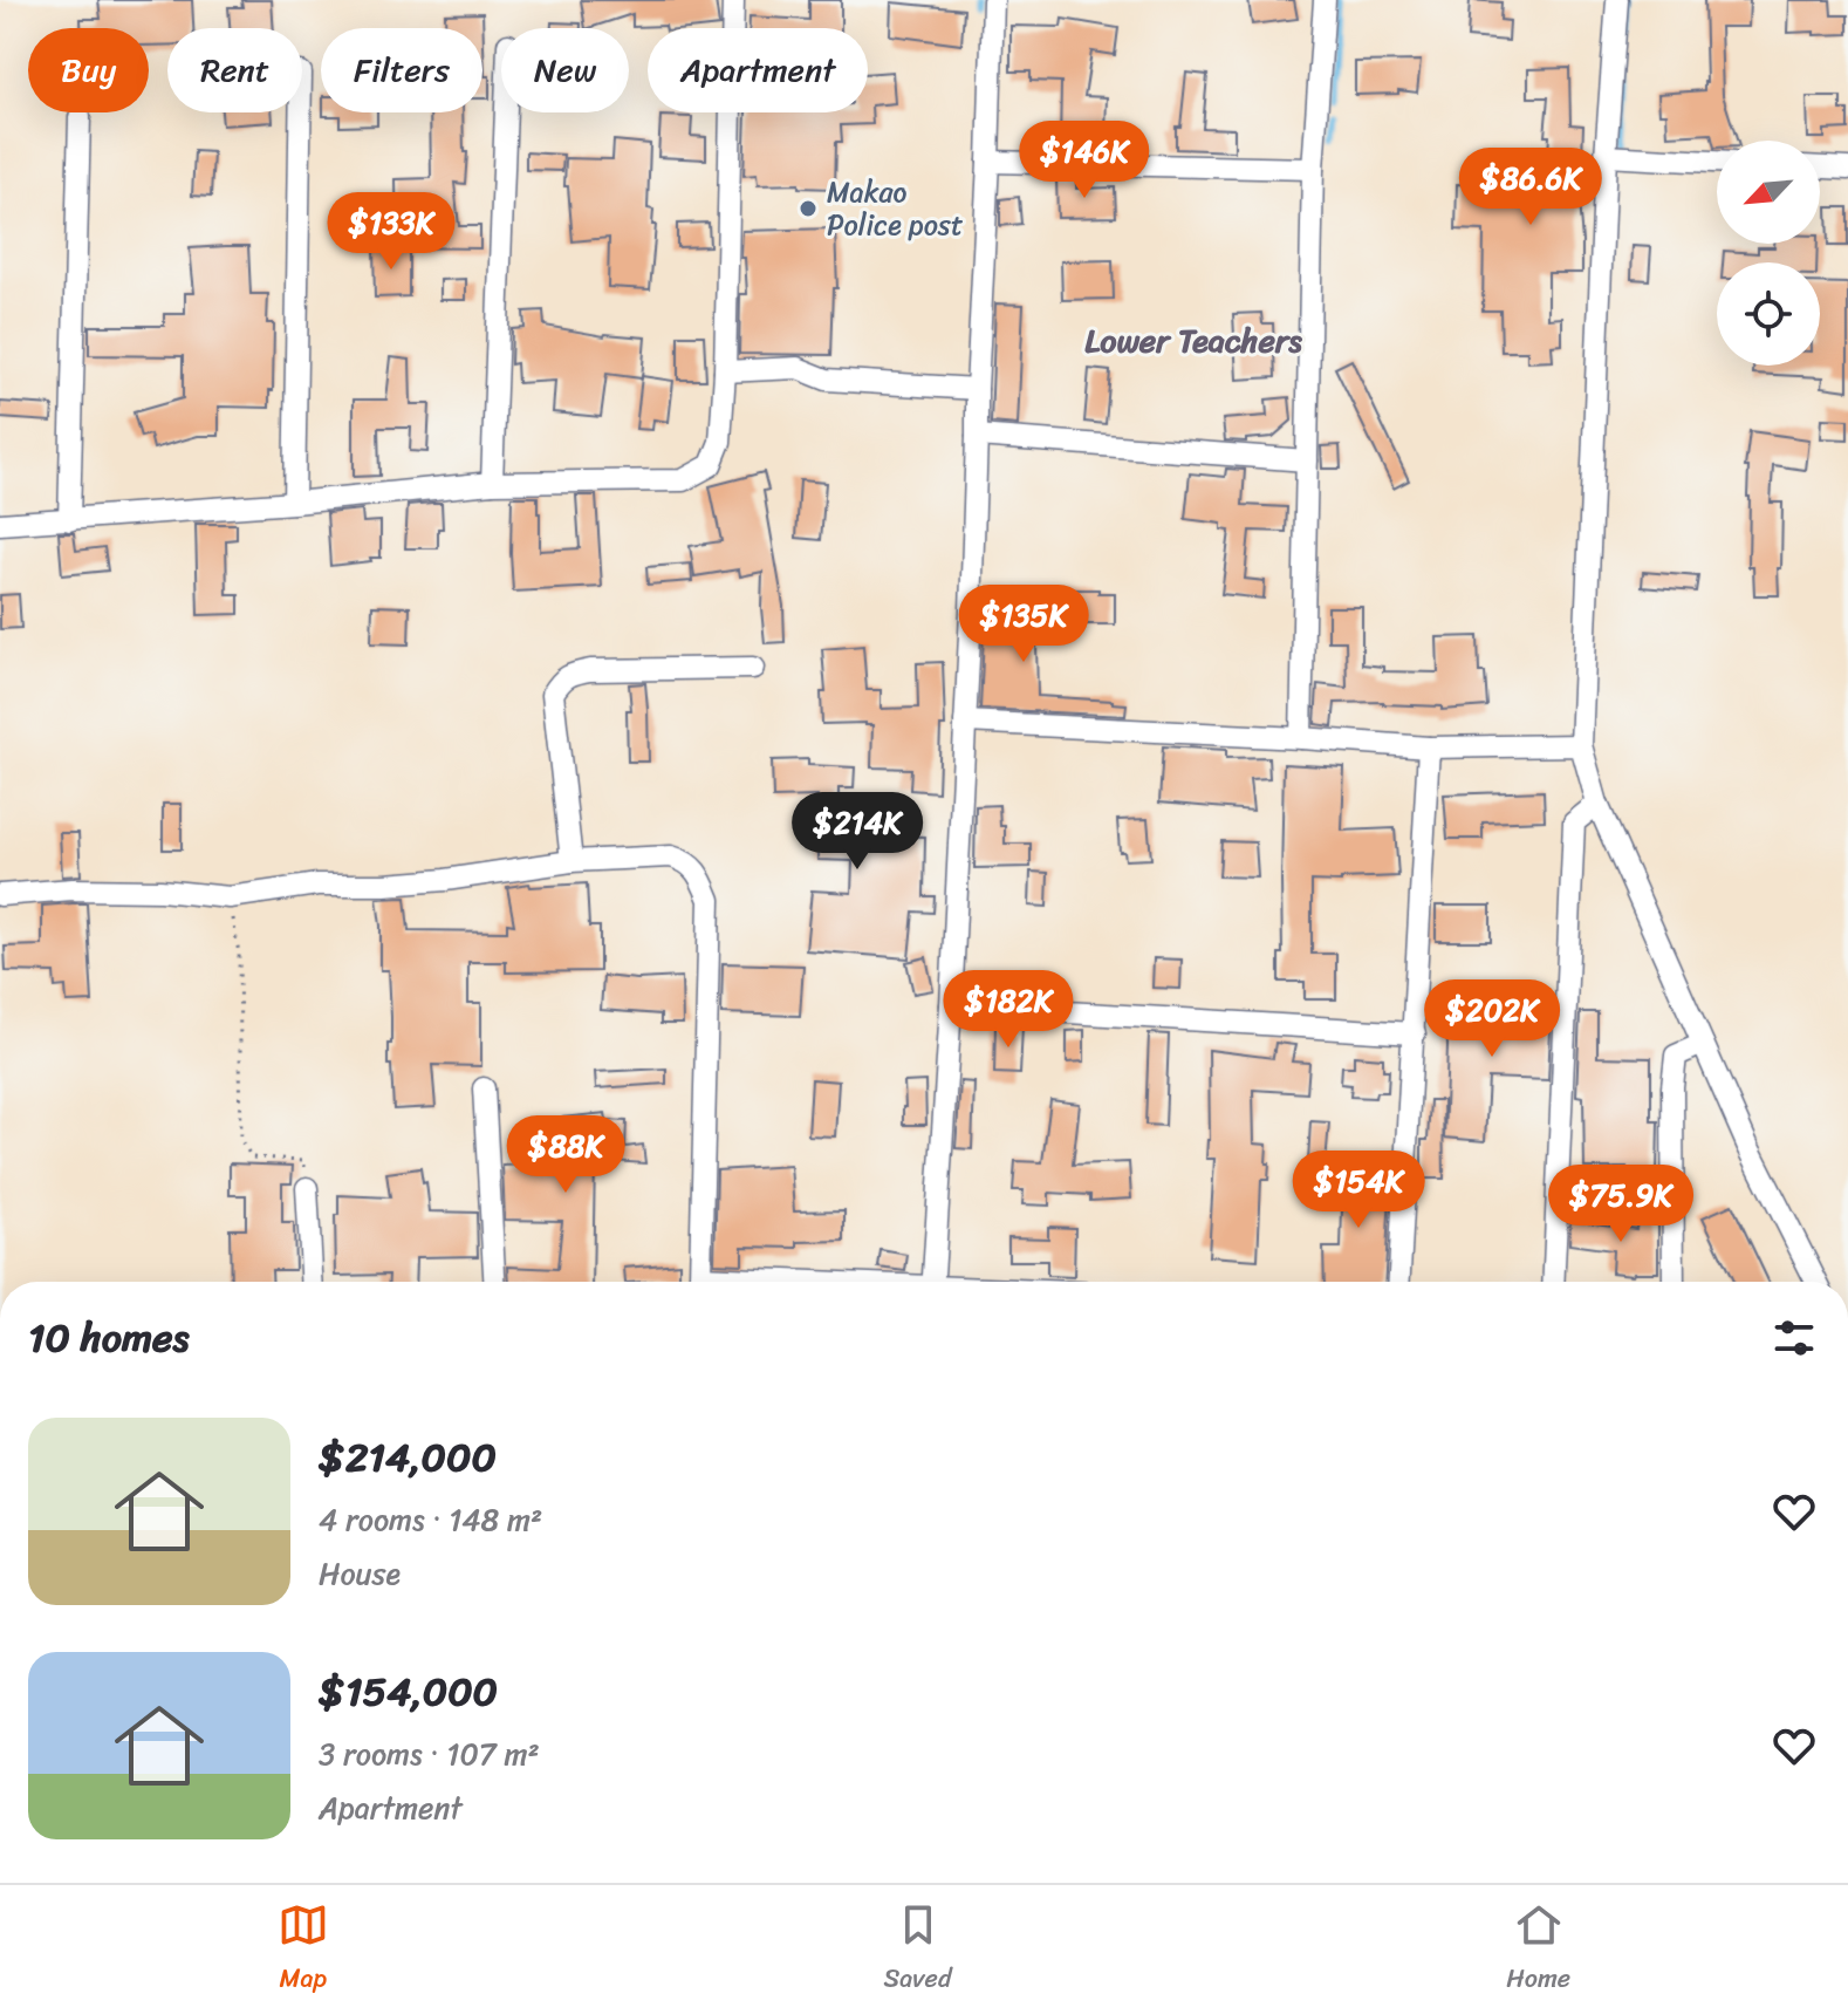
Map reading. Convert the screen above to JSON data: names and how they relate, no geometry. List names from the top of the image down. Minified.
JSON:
{"districts":["Lower Teachers"],"places":["Makao Police post"],"north":"bottom left","page":{"chip":["Buy","Rent","Filters","New","Apartment"],"price":["$146K","$86.6K","$133K","$135K","$214K","$182K","$202K","$88K","$154K","$75.9K"],"heading":"10 homes","list":[{"name":"$214,000","note":"4 rooms · 148 m² · House"},{"name":"$154,000","note":"3 rooms · 107 m² · Apartment"}],"tabs":["Map","Saved","Home"]}}
